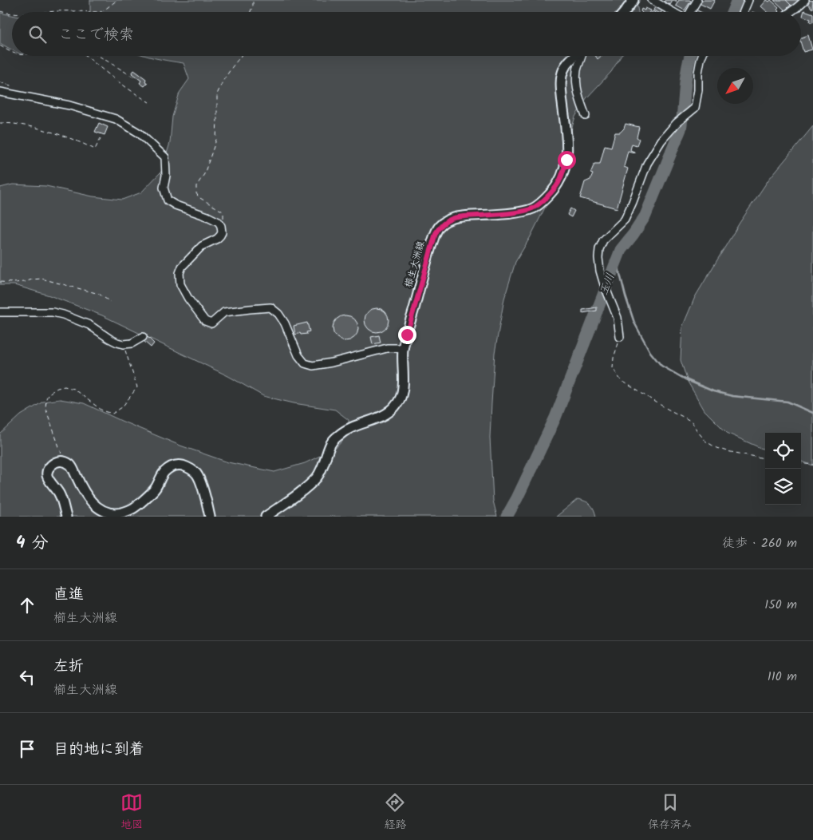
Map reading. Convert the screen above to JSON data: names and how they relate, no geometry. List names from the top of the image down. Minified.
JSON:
{"streets":{"main road":["櫛生大洲線"]},"water":["玉川"],"north":"bottom left","page":{"search":"ここで検索","heading":["4 分","徒歩 · 260 m"],"list":[["直進","櫛生大洲線","150 m"],["左折","櫛生大洲線","110 m"],"目的地に到着"],"nav":["地図","経路","保存済み"]}}
